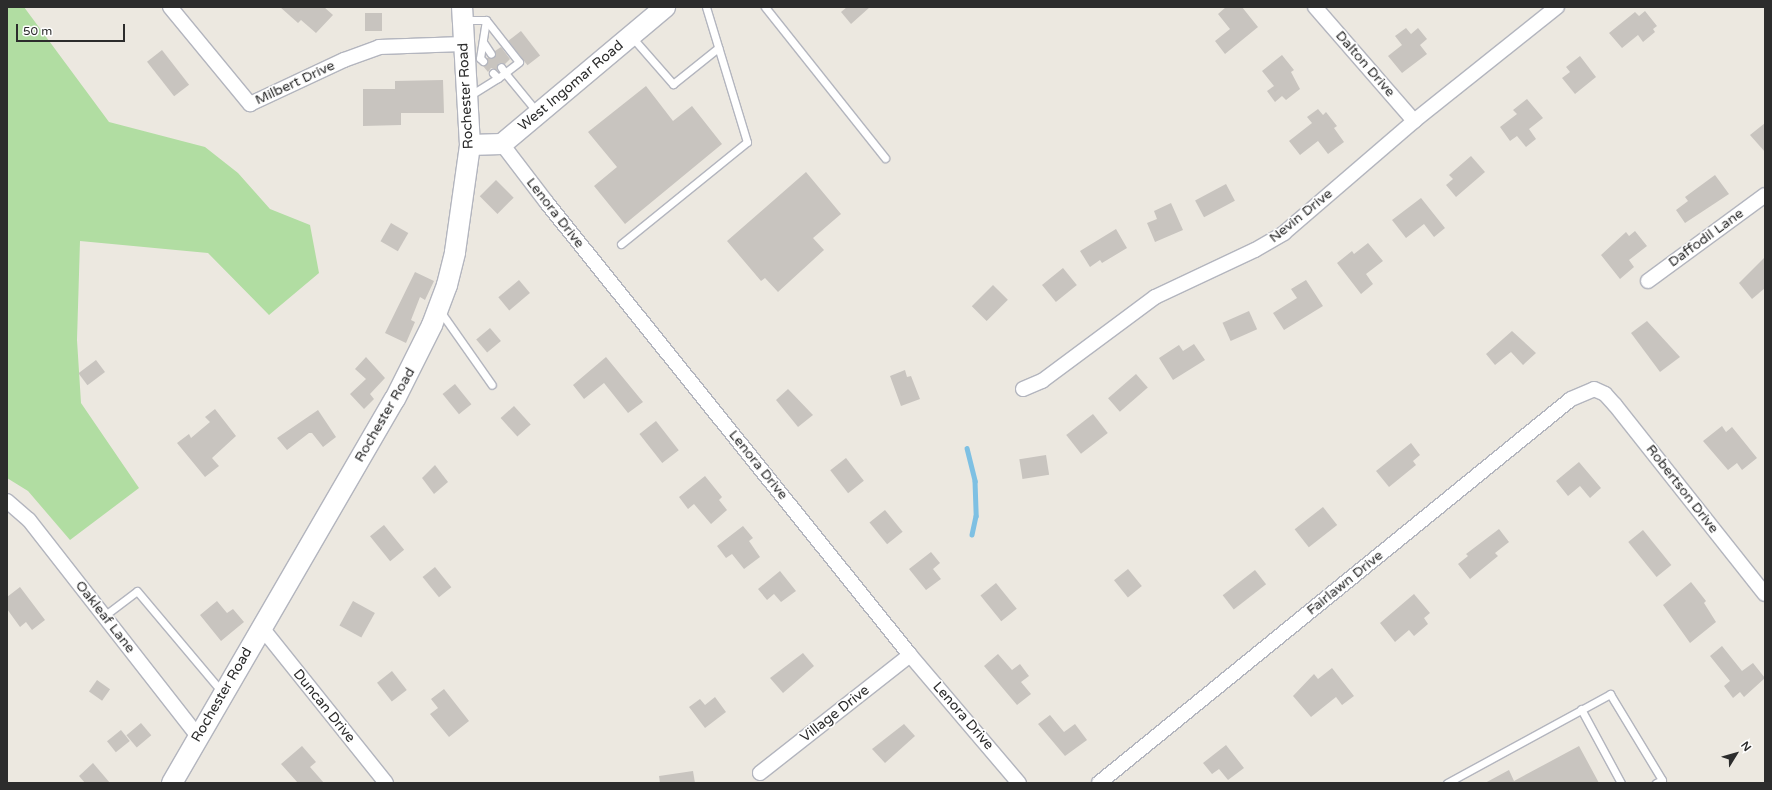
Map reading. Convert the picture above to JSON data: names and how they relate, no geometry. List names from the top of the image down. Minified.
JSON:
{"streets":{"street":["Dalton Drive","Milbert Drive","West Ingomar Road","Rochester Road","Lenora Drive","Nevin Drive","Daffodil Lane","Robertson Drive","Fairlawn Drive","Oakleaf Lane","Duncan Drive","Village Drive"]},"crossings":[["Dalton Drive","Nevin Drive"],["Milbert Drive","Rochester Road"],["West Ingomar Road","Lenora Drive"],["Rochester Road","Oakleaf Lane"],["Rochester Road","Duncan Drive"],["Lenora Drive","Village Drive"],["Robertson Drive","Fairlawn Drive"]],"scale_bar":"50 m","north":"top right"}
